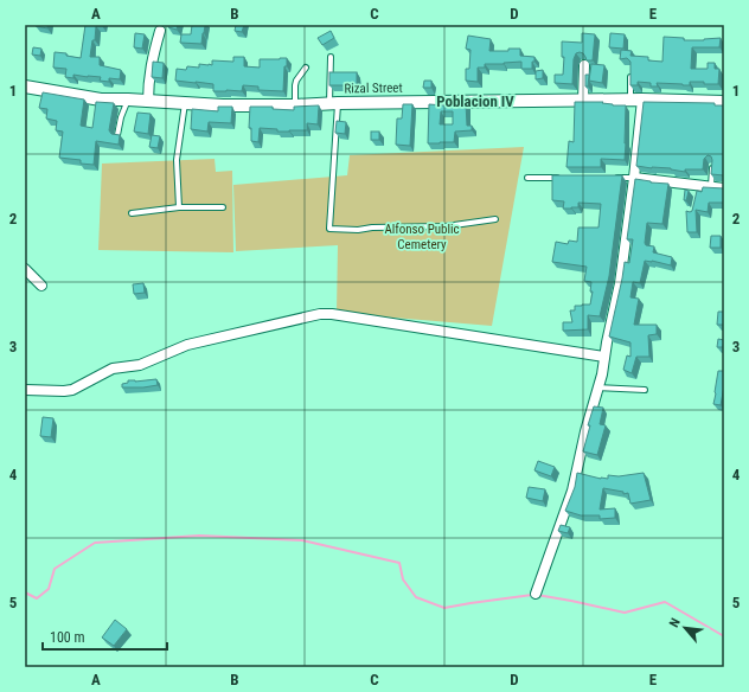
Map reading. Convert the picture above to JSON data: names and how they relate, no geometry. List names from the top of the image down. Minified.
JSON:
{"streets":{"street":["Rizal Street"]},"districts":["Poblacion IV"],"parks":["Alfonso Public Cemetery"],"scale_bar":"100 m","north":"top left","grid":{"columns":["A","B","C","D","E"],"rows":["1","2","3","4","5"]}}
